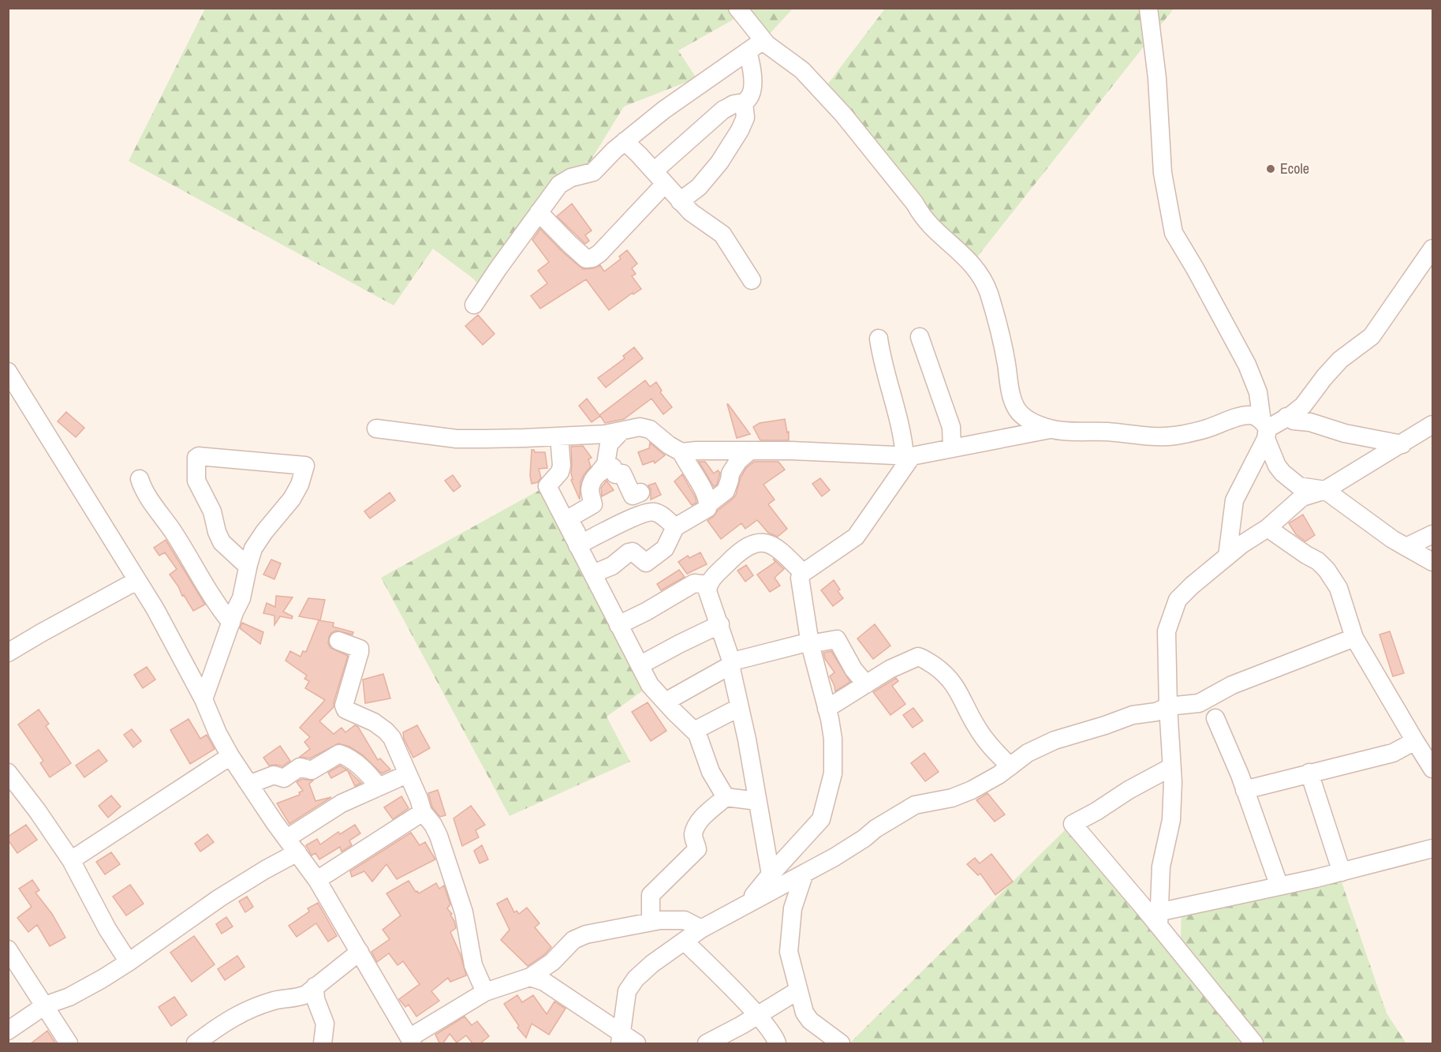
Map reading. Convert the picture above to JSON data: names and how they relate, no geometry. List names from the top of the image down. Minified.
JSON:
{"places":["Ecole"]}
